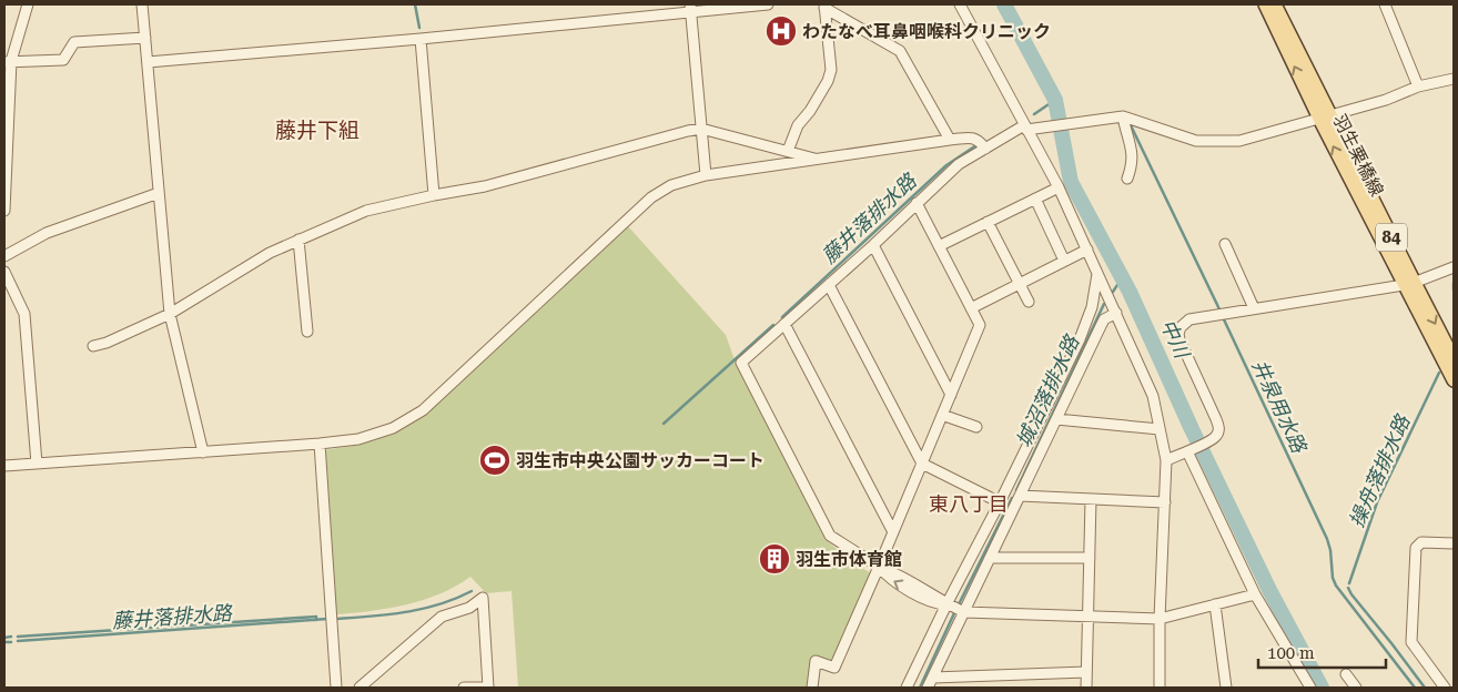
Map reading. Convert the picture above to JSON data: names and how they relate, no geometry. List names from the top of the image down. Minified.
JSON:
{"streets":{"main road":["羽生栗橋線","84"]},"districts":["藤井下組","東八丁目"],"water":["藤井落排水路","中川","城沼落排水路","井泉用水路","操舟落排水路"],"places":{"hospital":["わたなべ耳鼻咽喉科クリニック"],"sports":["羽生市中央公園サッカーコート"],"building":["羽生市体育館"]},"scale_bar":"100 m"}
